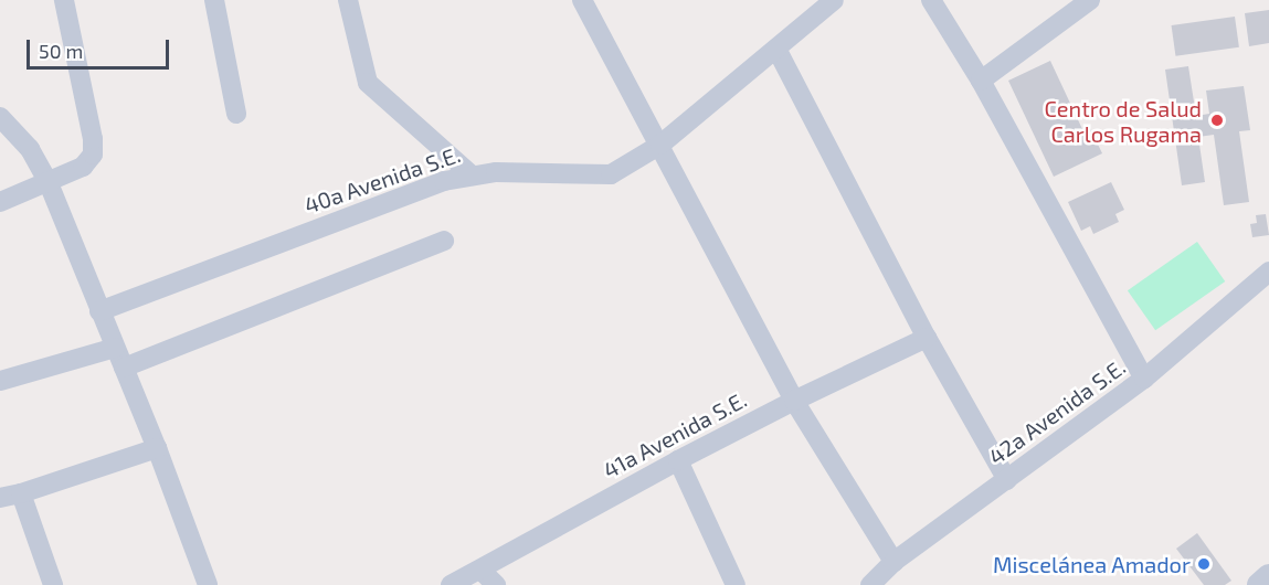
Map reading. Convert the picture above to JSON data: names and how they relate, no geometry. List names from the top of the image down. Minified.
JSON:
{"streets":{"street":["40a Avenida S.E.","42a Avenida S.E.","41a Avenida S.E."]},"places":["Centro de Salud Carlos Rugama","Miscelánea Amador"],"scale_bar":"50 m"}
